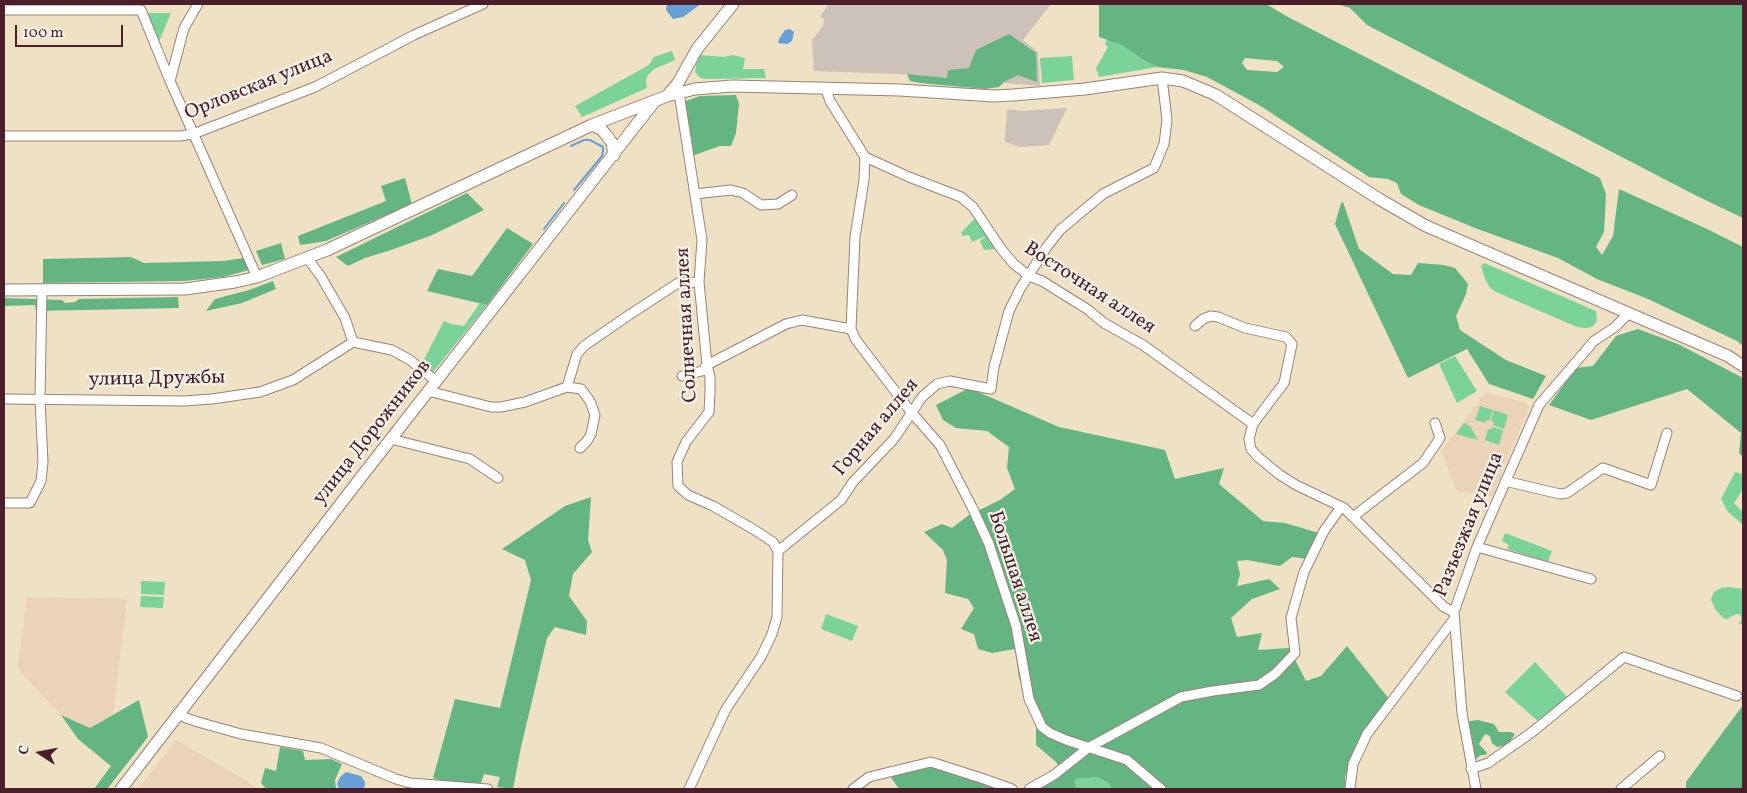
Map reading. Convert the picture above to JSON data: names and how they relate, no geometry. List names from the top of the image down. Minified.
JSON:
{"streets":{"main road":["улица Дорожников"],"street":["Орловская улица","Восточная аллея","Солнечная аллея","улица Дружбы","Горная аллея","Разъезжая улица","Большая аллея"]},"crossings":[["Восточная аллея","Горная аллея"],["Солнечная аллея","Горная аллея"],["Горная аллея","Большая аллея"]],"scale_bar":"100 m","north":"left"}
